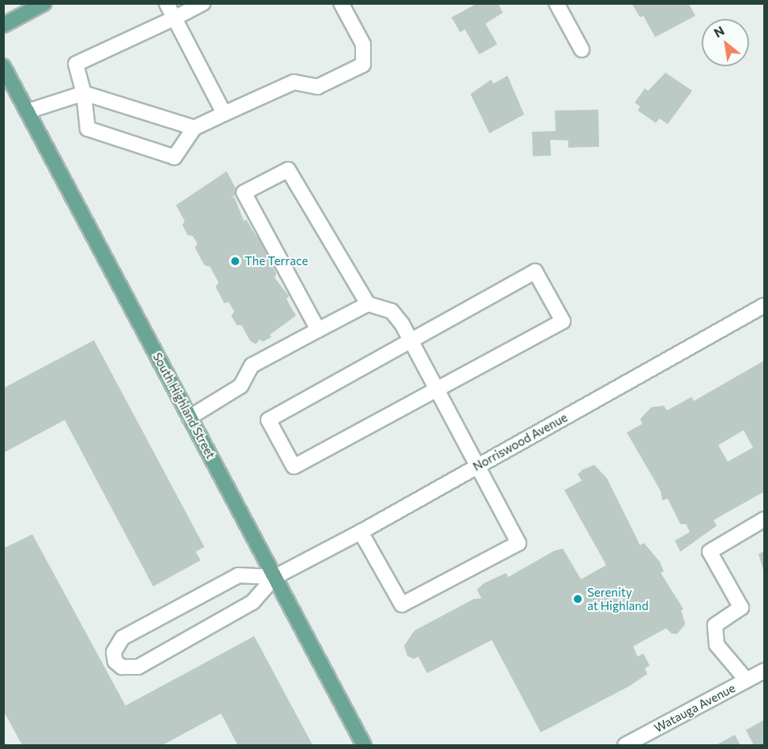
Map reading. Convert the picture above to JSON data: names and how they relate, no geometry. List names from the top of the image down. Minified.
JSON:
{"streets":{"main road":["South Highland Street"],"street":["Norriswood Avenue","Watauga Avenue"]},"crossings":[["South Highland Street","Norriswood Avenue"]],"places":["The Terrace","Serenity at Highland"],"north":"top left"}
